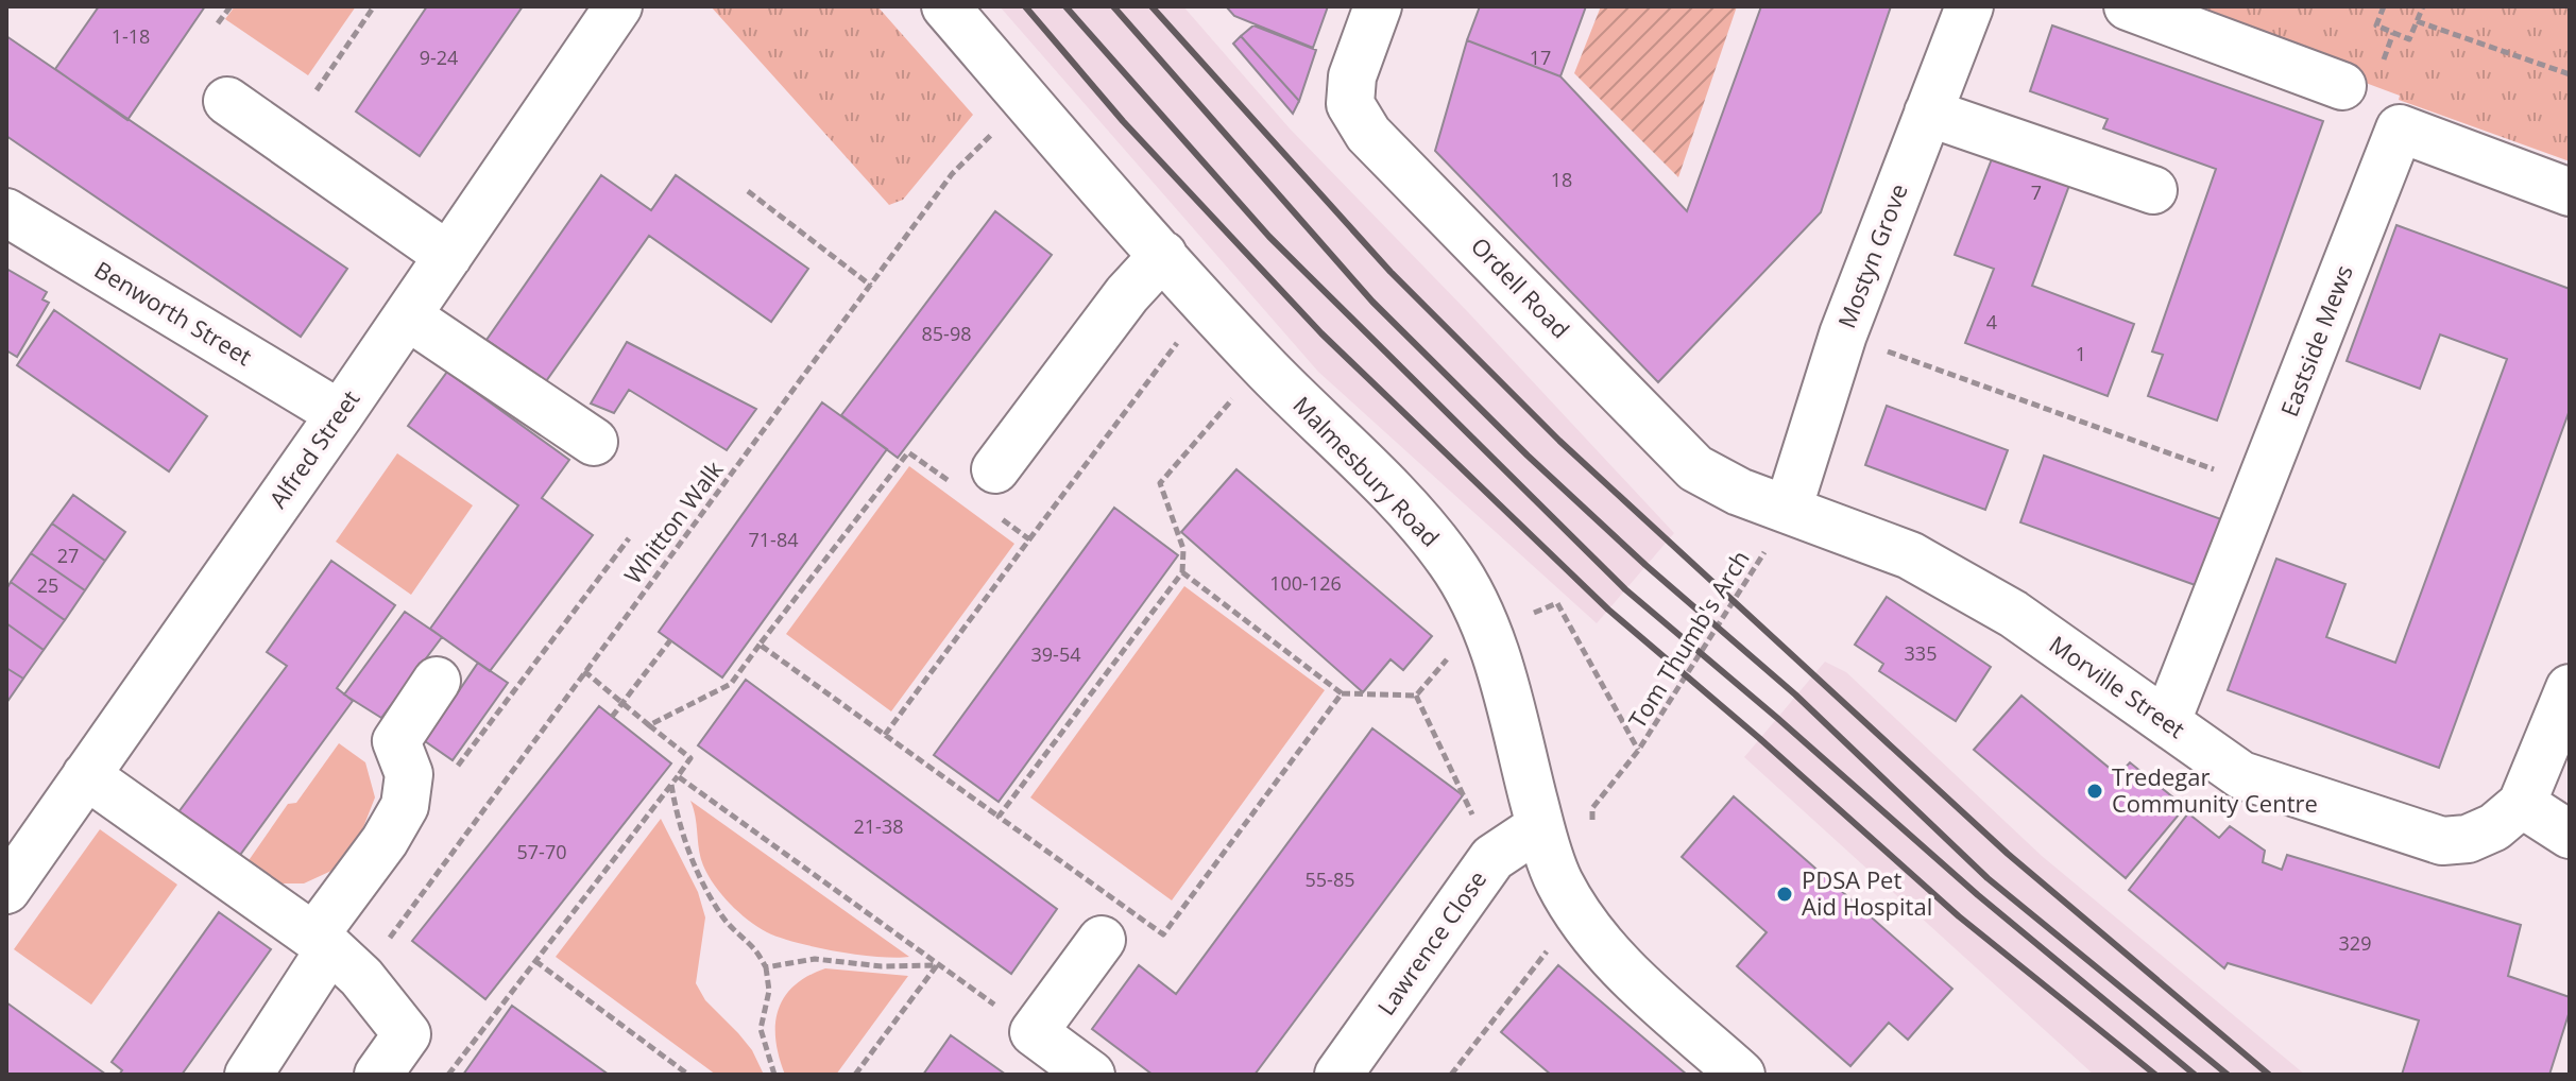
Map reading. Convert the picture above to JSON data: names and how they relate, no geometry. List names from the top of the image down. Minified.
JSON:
{"streets":{"street":["Mostyn Grove","Ordell Road","Benworth Street","Eastside Mews","Alfred Street","Malmesbury Road","Morville Street","Lawrence Close"],"path":["Whitton Walk","Tom Thumb's Arch"]},"crossings":[["Mostyn Grove","Ordell Road"],["Mostyn Grove","Tom Thumb's Arch"],["Mostyn Grove","Morville Street"],["Ordell Road","Tom Thumb's Arch"],["Ordell Road","Morville Street"],["Benworth Street","Alfred Street"],["Eastside Mews","Morville Street"],["Malmesbury Road","Whitton Walk"],["Malmesbury Road","Lawrence Close"],["Tom Thumb's Arch","Morville Street"]],"places":["Tredegar Community Centre","PDSA Pet Aid Hospital"],"house_numbers":["1-18","9-24","17","18","7","4","85-98","1","71-84","27","100-126","25","335","39-54","21-38","57-70","55-85","329"]}
